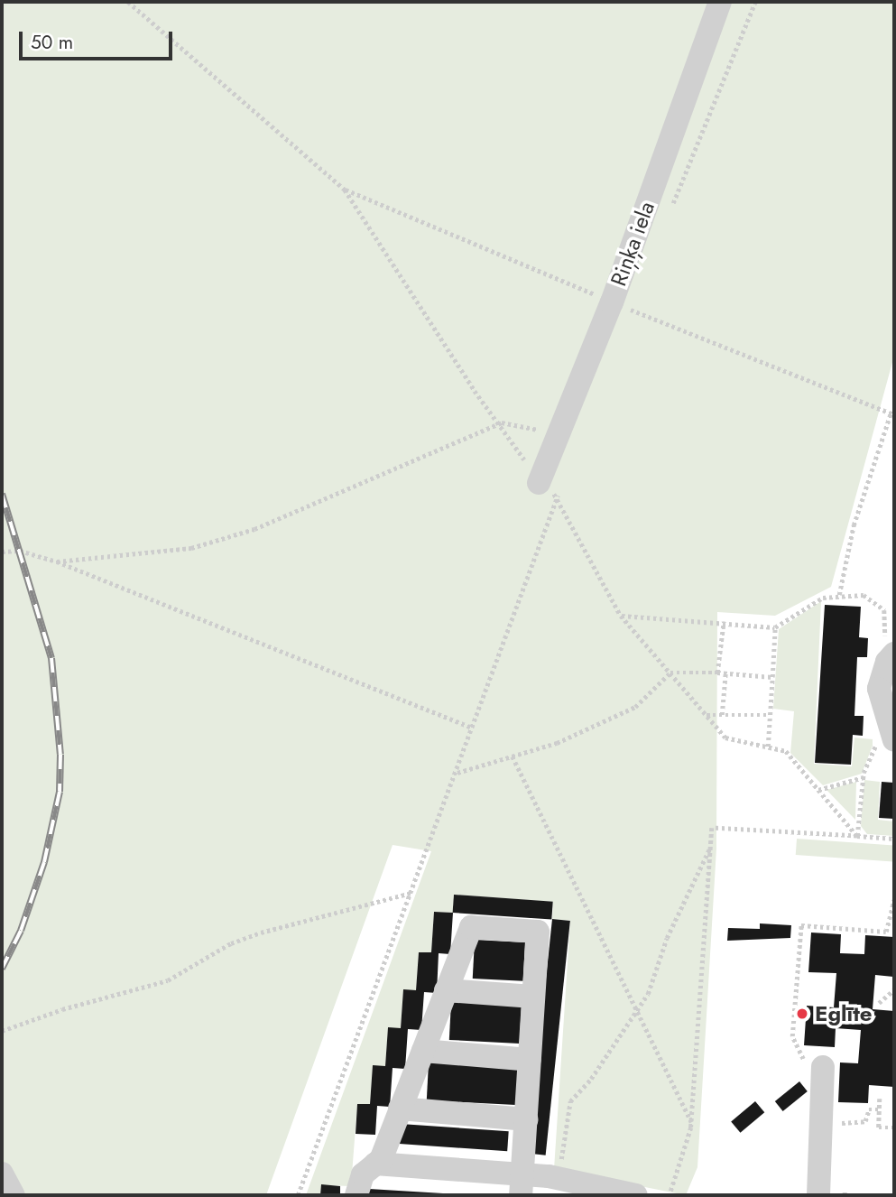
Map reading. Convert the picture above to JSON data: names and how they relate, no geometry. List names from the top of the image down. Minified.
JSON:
{"streets":{"street":["Riņķa iela"]},"places":["Eglīte"],"scale_bar":"50 m"}
